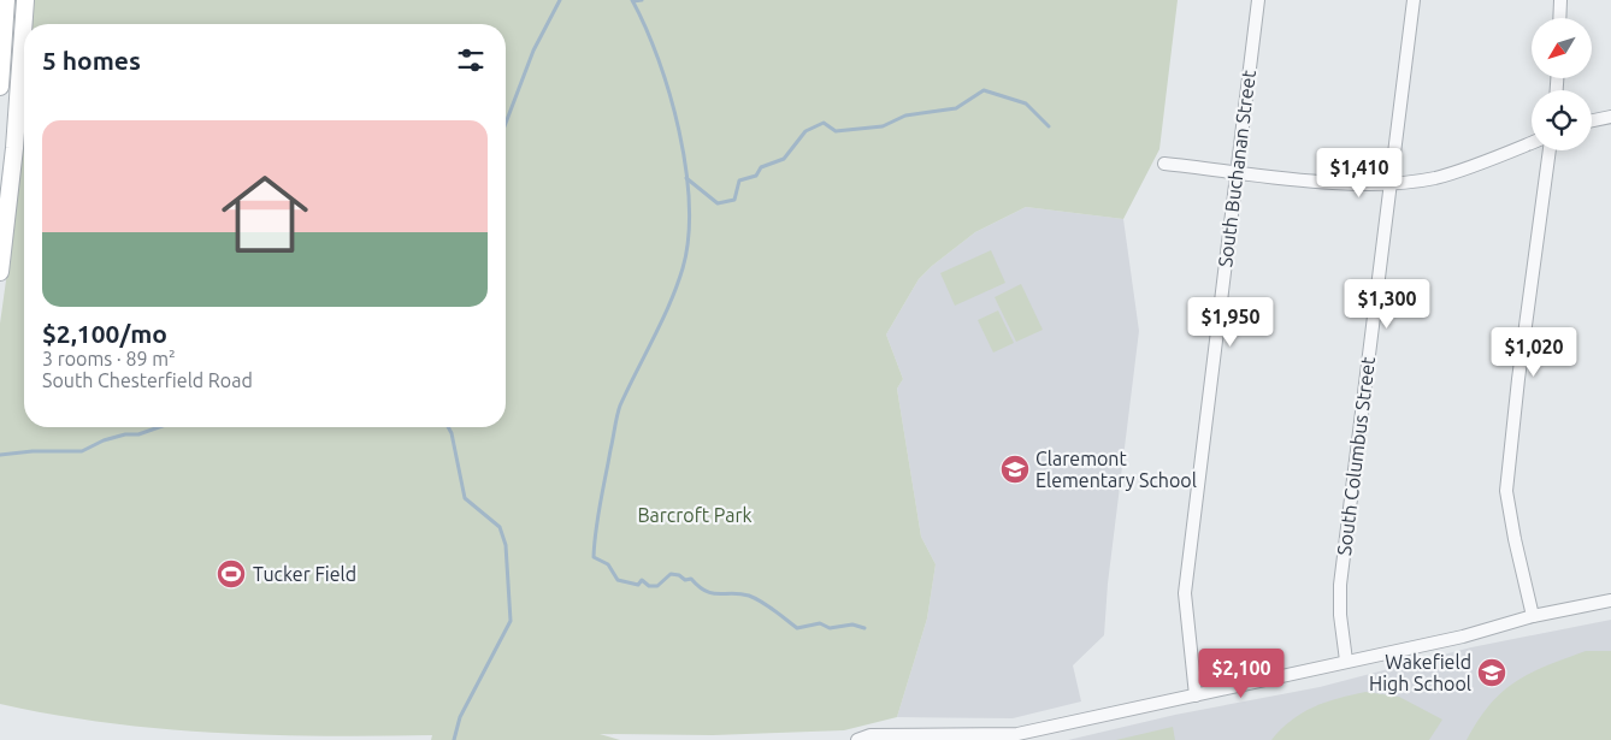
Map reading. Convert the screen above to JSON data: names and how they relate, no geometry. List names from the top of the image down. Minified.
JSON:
{"streets":{"street":["South Buchanan Street","South Columbus Street"]},"parks":["Barcroft Park"],"places":{"school or university":["Claremont Elementary School","Wakefield High School"],"sports":["Tucker Field"]},"north":"bottom left","page":{"heading":"5 homes","list":[{"name":"$2,100/mo","note":"3 rooms · 89 m² · South Chesterfield Road"}],"price":["$1,410","$1,300","$1,950","$1,020","$2,100"]}}
